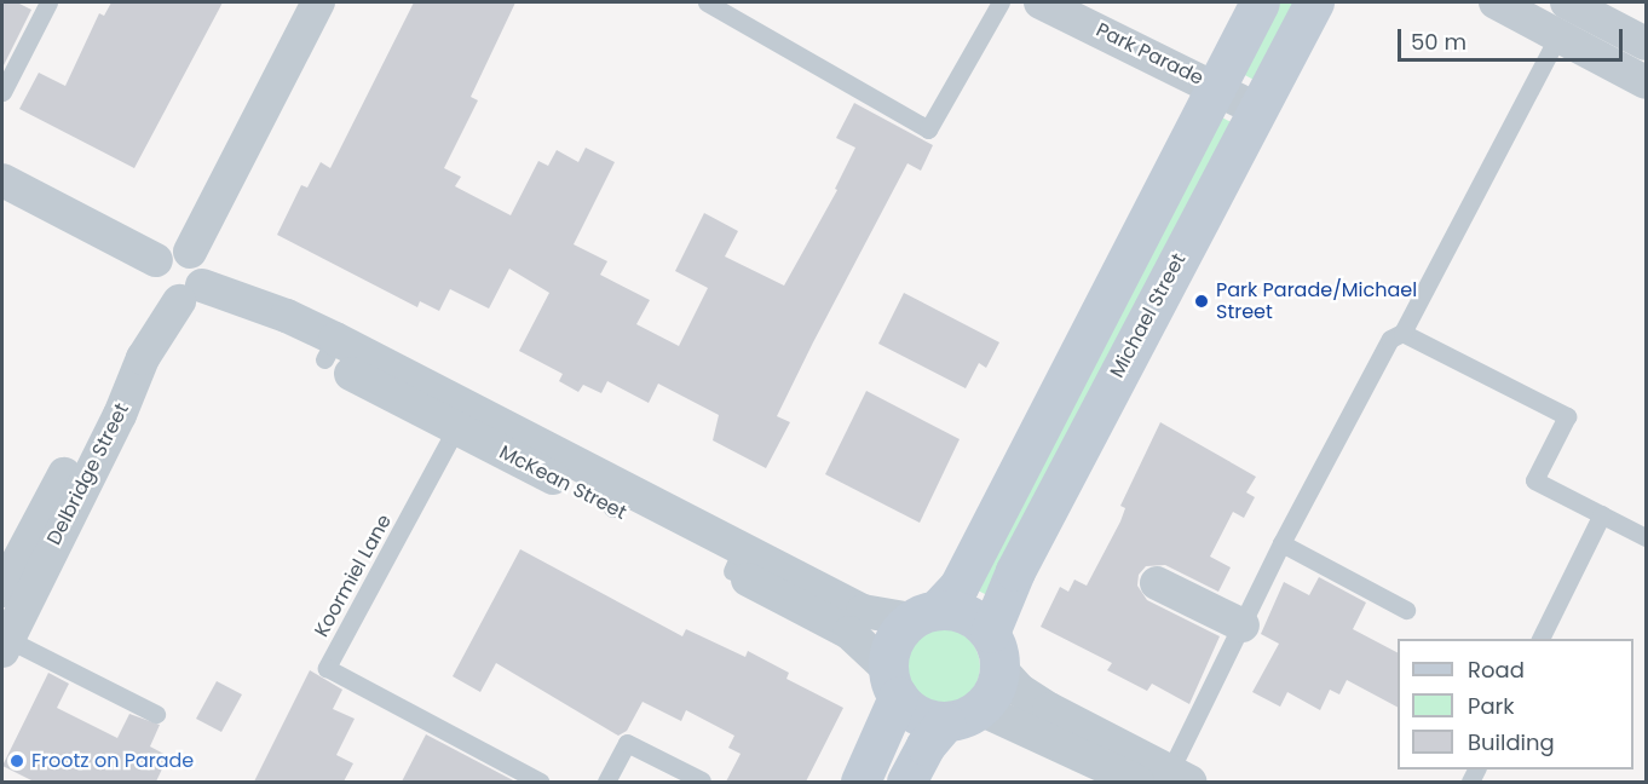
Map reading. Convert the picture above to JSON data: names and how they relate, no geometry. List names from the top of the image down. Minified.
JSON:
{"streets":{"street":["Park Parade","Michael Street","Delbridge Street","McKean Street"],"lane":["Koormiel Lane"]},"crossings":[["Park Parade","Michael Street"],["Michael Street","McKean Street"],["Delbridge Street","McKean Street"],["McKean Street","Koormiel Lane"]],"places":["Park Parade/Michael Street","Frootz on Parade"],"legend":["Road","Park","Building"],"scale_bar":"50 m"}
